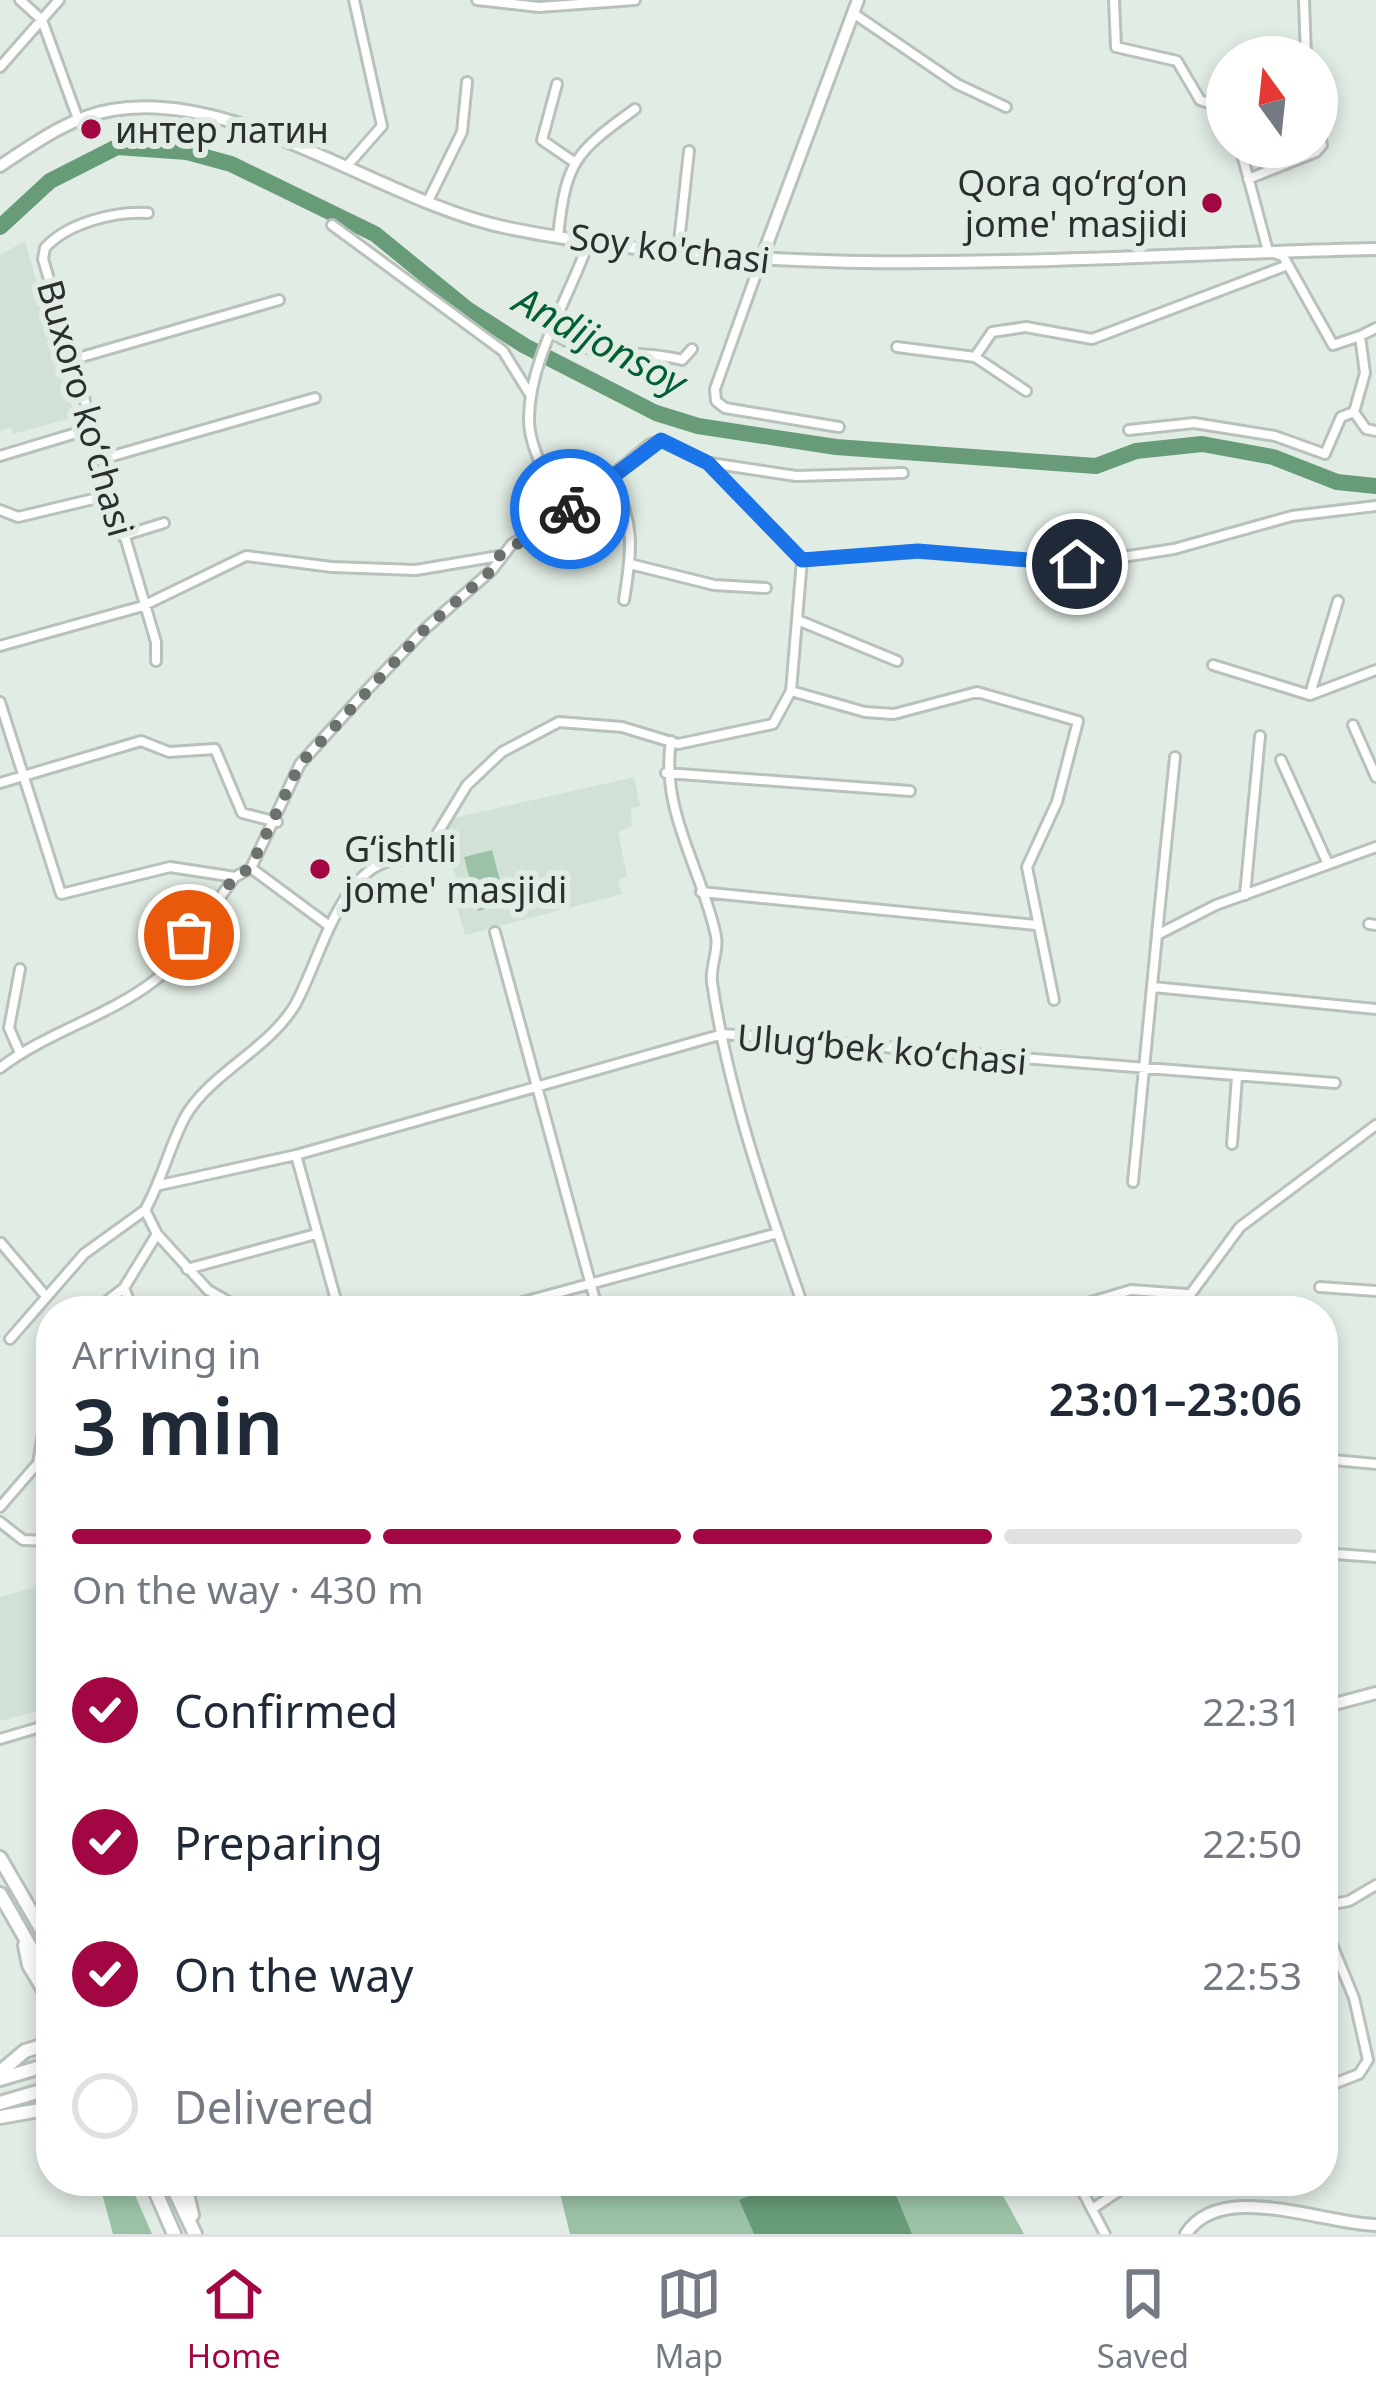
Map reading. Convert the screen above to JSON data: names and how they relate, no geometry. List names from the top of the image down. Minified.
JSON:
{"streets":{"main road":["Soy ko'chasi"],"street":["Buxoro koʻchasi","Ulugʻbek koʻchasi"]},"water":["Andijonsoy"],"places":["интер латин","Qora qoʻrgʻon jome' masjidi","Gʻishtli jome' masjidi"],"north":"top","page":{"heading":["3 min","Arriving in","23:01–23:06"],"bar":"On the way · 430 m","list":[["Confirmed","22:31"],["Preparing","22:50"],["On the way","22:53"],"Delivered"],"tabs":["Home","Map","Saved"]}}
